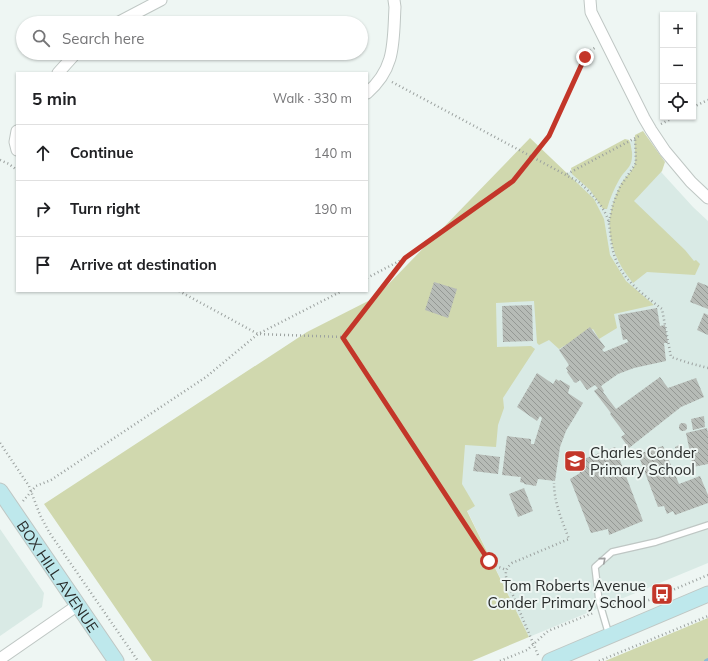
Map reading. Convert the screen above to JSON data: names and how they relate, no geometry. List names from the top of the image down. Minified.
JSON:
{"streets":{"street":["BOX HILL AVENUE"]},"places":{"school or university":["Charles Conder Primary School"],"bus stop":["Tom Roberts Avenue Conder Primary School"]},"page":{"map_buttons":["+","−"],"search":"Search here","heading":["5 min","Walk · 330 m"],"list":[["Continue","140 m"],["Turn right","190 m"],"Arrive at destination"]}}
